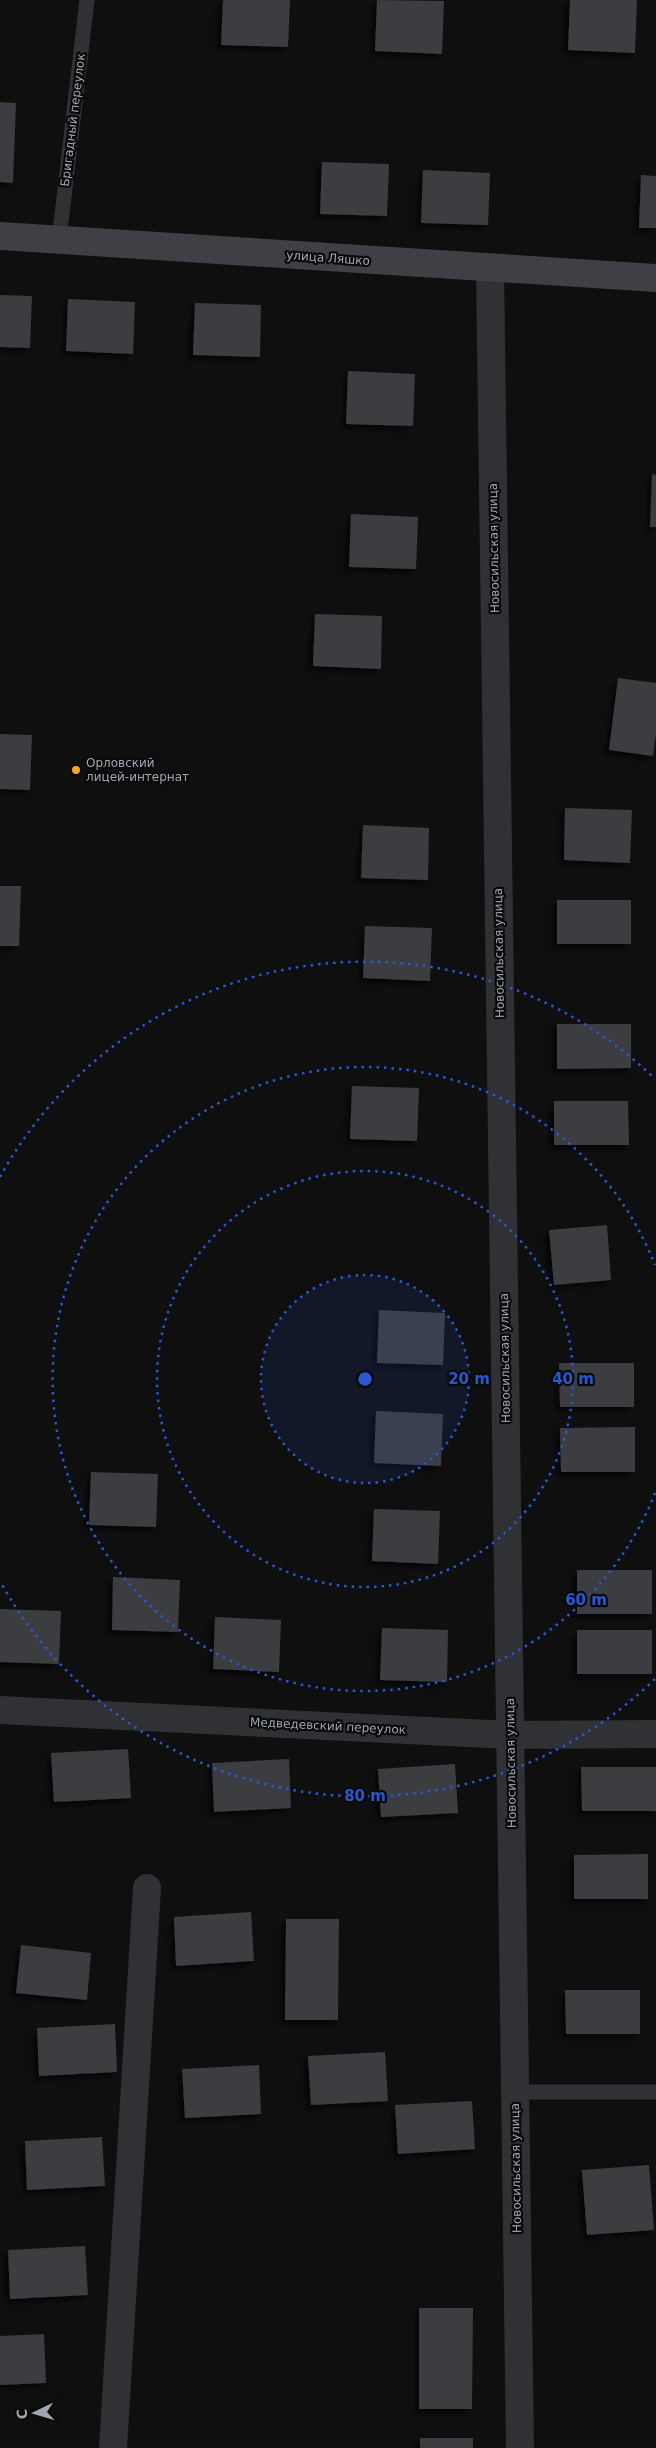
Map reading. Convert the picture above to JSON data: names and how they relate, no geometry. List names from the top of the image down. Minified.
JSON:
{"streets":{"main road":["улица Ляшко"],"street":["Новосильская улица","Медведевский переулок"],"lane":["Бригадный переулок"]},"crossings":[["Бригадный переулок","улица Ляшко"],["улица Ляшко","Новосильская улица"],["Новосильская улица","Медведевский переулок"]],"places":["Орловский лицей-интернат"],"north":"left","rings":["20 m","40 m","60 m","80 m"]}
